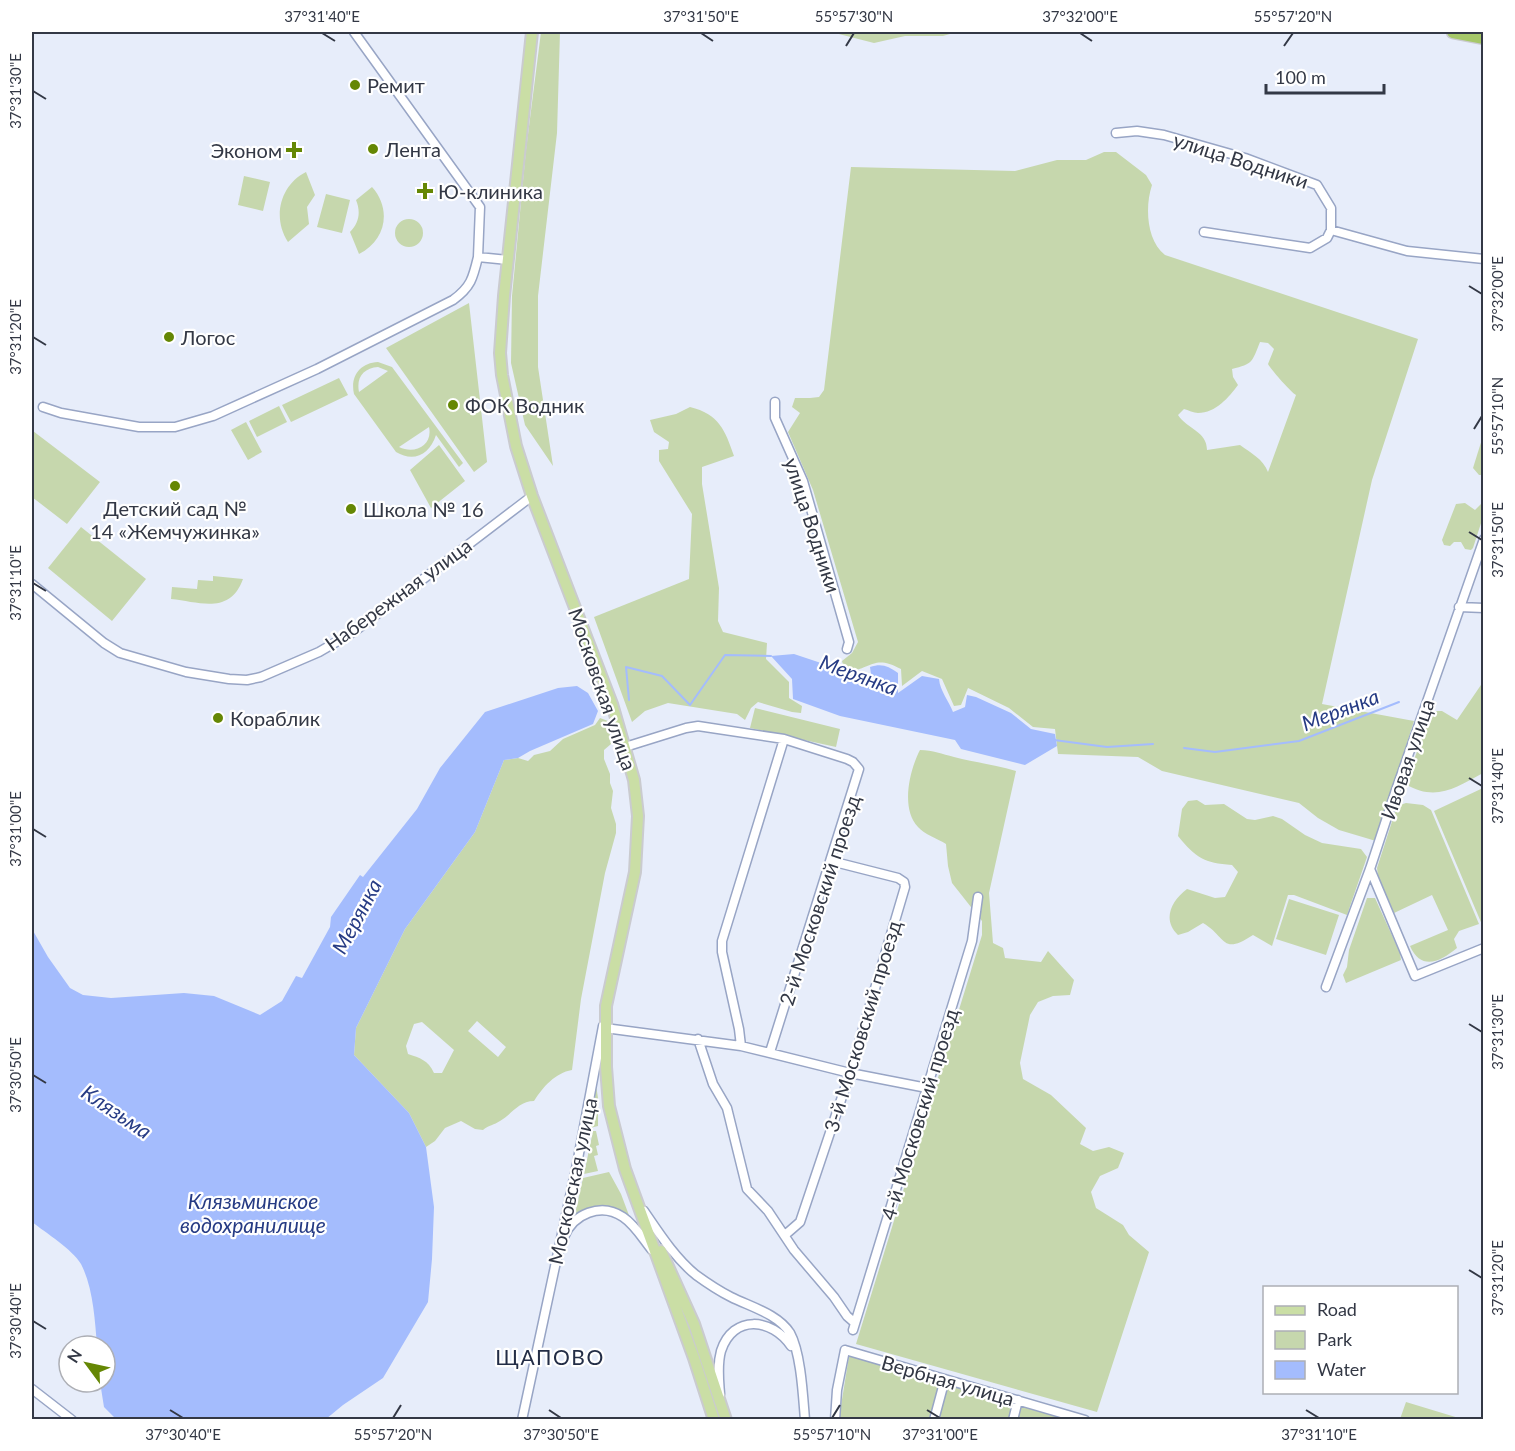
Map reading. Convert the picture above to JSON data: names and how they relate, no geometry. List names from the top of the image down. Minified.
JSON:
{"streets":{"main road":["Московская улица"],"street":["улица Водники","Набережная улица","Ивовая улица","2-й Московский проезд","3-й Московский проезд","4-й Московский проезд","Вербная улица"]},"crossings":[["Набережная улица","Московская улица"],["2-й Московский проезд","3-й Московский проезд"],["3-й Московский проезд","4-й Московский проезд"]],"districts":["ЩАПОВО"],"water":["Мерянка","Клязьма","Клязьминское водохранилище"],"places":{"other":["Ремит","Лента","Логос","ФОК Водник","Детский сад № 14 «Жемчужинка»","Школа № 16","Кораблик"],"health":["Эконом","Ю-клиника"]},"legend":["Road","Park","Water"],"scale_bar":"100 m","north":"top left","coordinates":["37°31'40\"E","37°31'50\"E","55°57'30\"N","37°32'00\"E","55°57'20\"N","37°31'30\"E","37°31'20\"E","55°57'10\"N","37°31'10\"E","37°31'00\"E","37°30'50\"E","37°30'40\"E"]}
